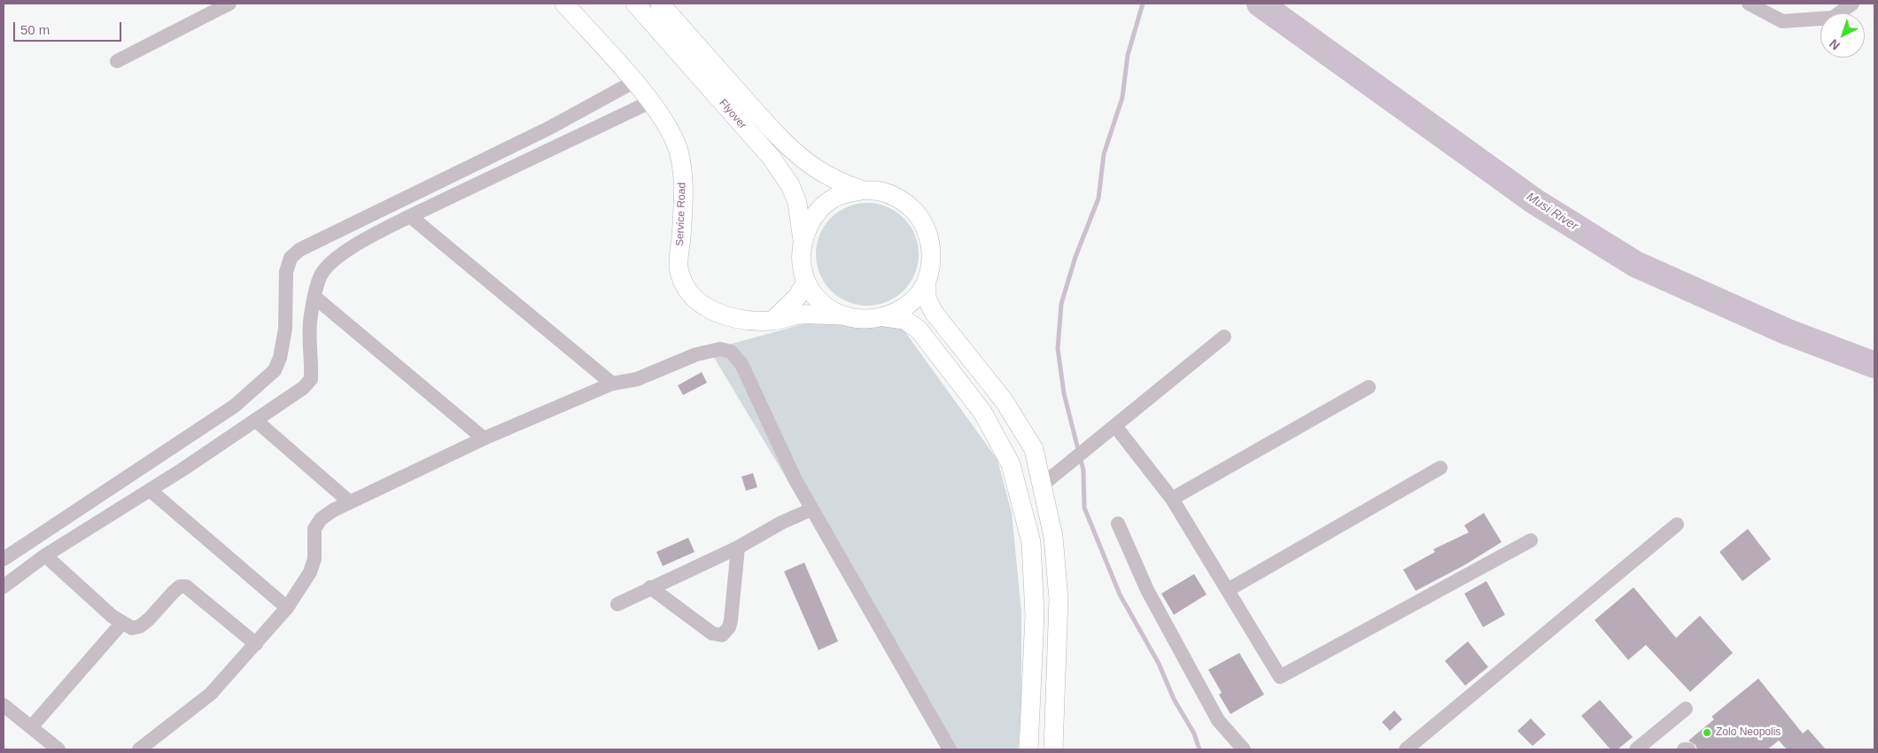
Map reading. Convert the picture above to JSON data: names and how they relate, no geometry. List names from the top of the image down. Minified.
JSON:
{"streets":{"main road":["Flyover","Service Road"]},"crossings":[["Flyover","Service Road"]],"water":["Musi River"],"places":["Zolo Neopolis"],"scale_bar":"50 m","north":"bottom left"}
